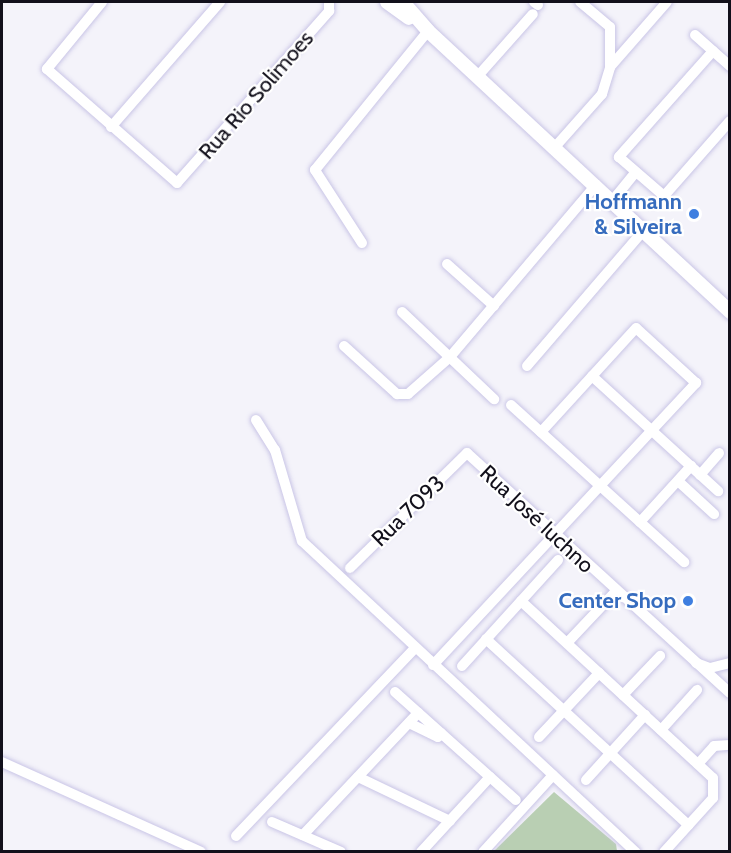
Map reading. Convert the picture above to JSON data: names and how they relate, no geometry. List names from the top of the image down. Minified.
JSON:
{"streets":{"street":["Rua Rio Solimoes","Rua 7093","Rua José Iuchno"]},"crossings":[["Rua 7093","Rua José Iuchno"]],"places":["Hoffmann & Silveira","Center Shop"]}
